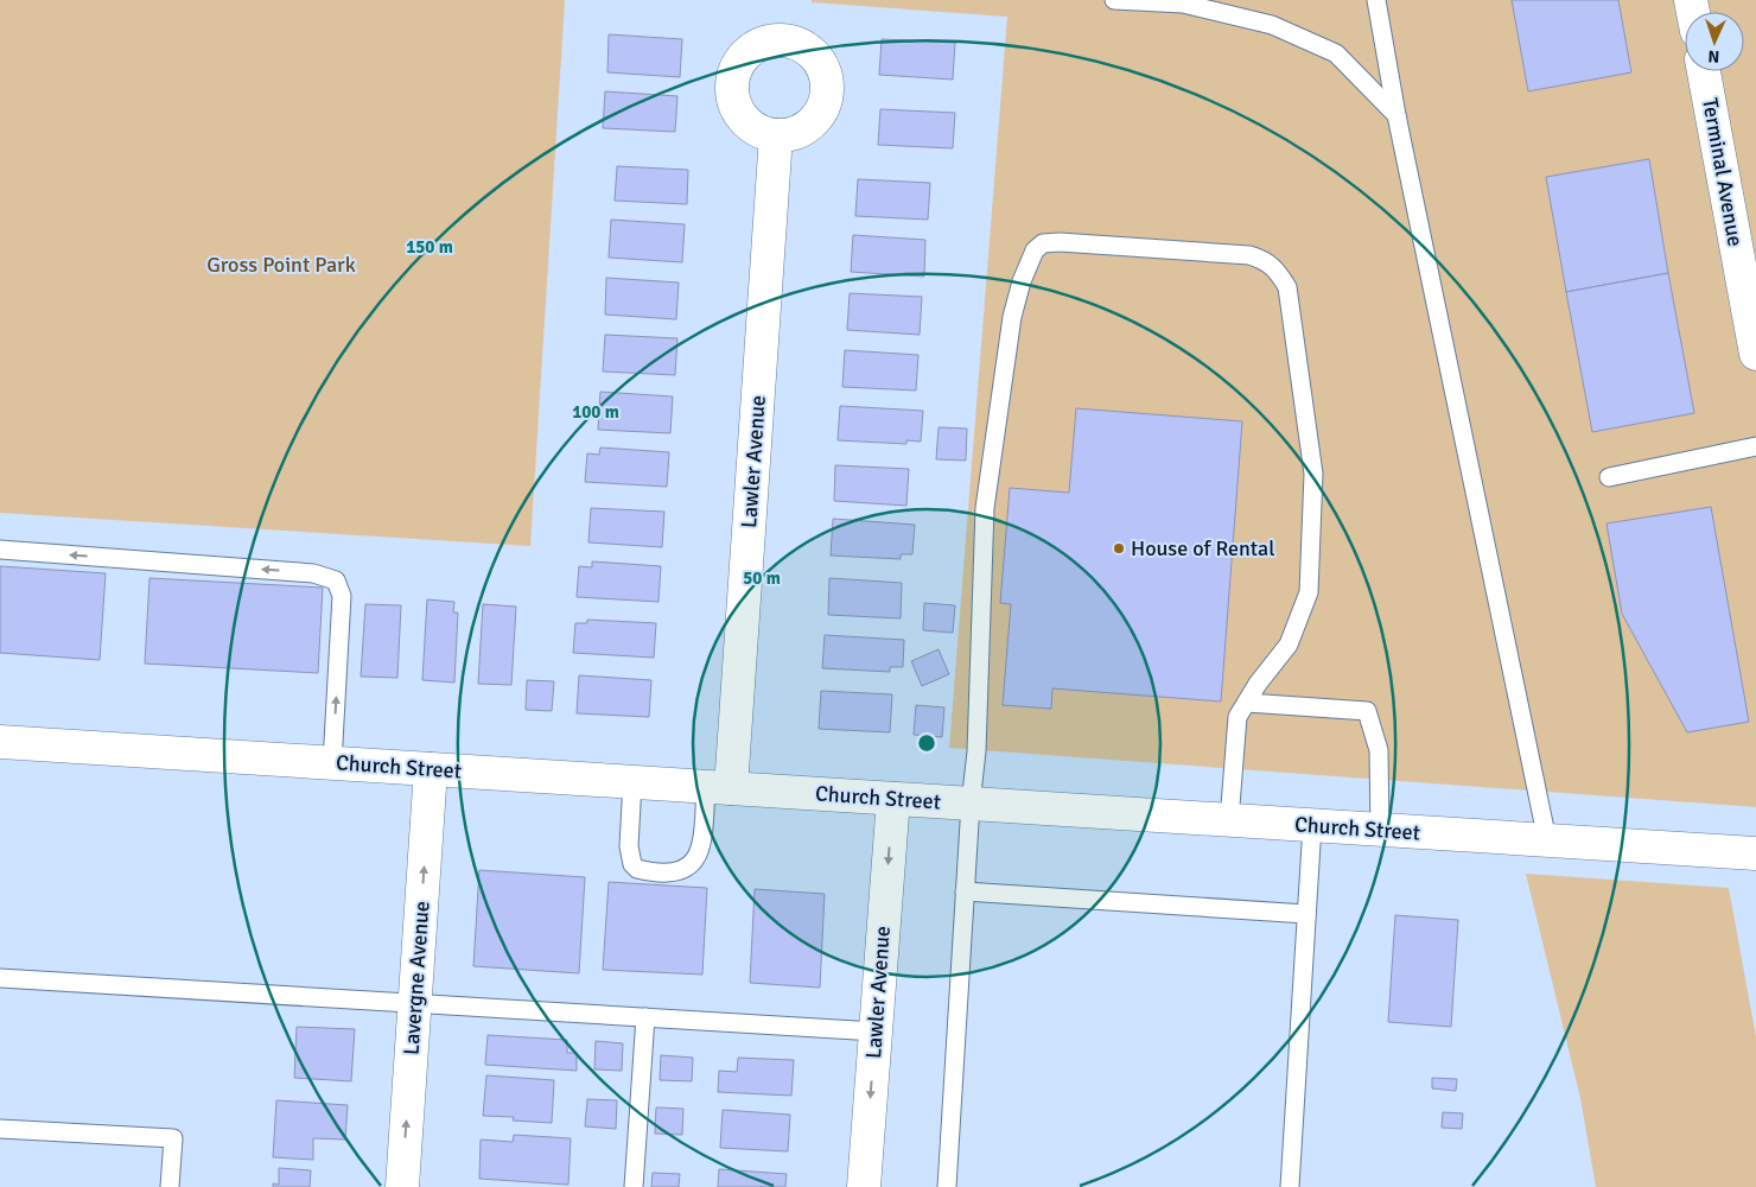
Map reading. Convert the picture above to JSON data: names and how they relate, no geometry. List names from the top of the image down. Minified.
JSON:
{"streets":{"street":["Terminal Avenue","Lawler Avenue","Church Street","Lavergne Avenue"]},"crossings":[["Lawler Avenue","Church Street"],["Church Street","Lavergne Avenue"]],"one_way":["Lawler Avenue","Lavergne Avenue"],"parks":["Gross Point Park"],"places":["House of Rental"],"north":"bottom","rings":["150 m","100 m","50 m"]}
